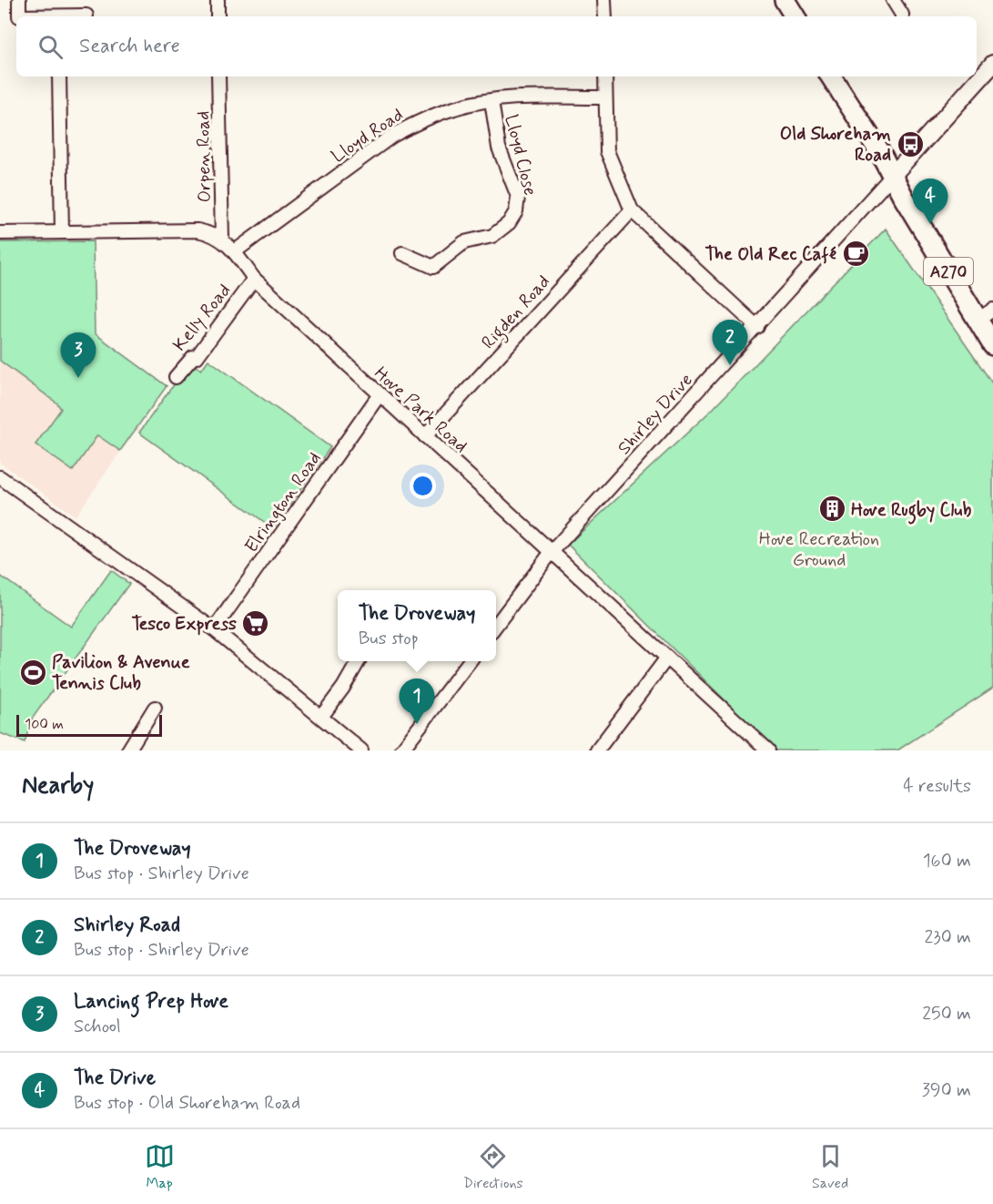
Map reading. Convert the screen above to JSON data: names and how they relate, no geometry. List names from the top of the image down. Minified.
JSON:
{"streets":{"main road":["A270"],"street":["Lloyd Road","Lloyd Close","Orpen Road","Rigden Road","Kelly Road","Hove Park Road","Shirley Drive","Elrington Road"]},"crossings":[["Lloyd Road","Lloyd Close"],["Lloyd Road","Hove Park Road"],["Orpen Road","Hove Park Road"],["A270","Shirley Drive"],["Rigden Road","Hove Park Road"],["Kelly Road","Hove Park Road"],["Hove Park Road","Shirley Drive"],["Hove Park Road","Elrington Road"]],"parks":["Hove Recreation Ground"],"places":{"bus stop":["Old Shoreham Road"],"cafe":["The Old Rec Café"],"building":["Hove Rugby Club"],"supermarket":["Tesco Express"],"sports":["Pavilion & Avenue Tennis Club"]},"scale_bar":"100 m","page":{"search":"Search here","pins":["4","2","3","1"],"popup":["The Droveway","Bus stop"],"scale":"100 m","heading":["Nearby","4 results"],"list":[{"mark":"1","name":"The Droveway","note":"Bus stop · Shirley Drive","value":"160 m"},{"mark":"2","name":"Shirley Road","note":"Bus stop · Shirley Drive","value":"230 m"},{"mark":"3","name":"Lancing Prep Hove","note":"School","value":"250 m"},{"mark":"4","name":"The Drive","note":"Bus stop · Old Shoreham Road","value":"390 m"}],"nav":["Map","Directions","Saved"]}}
